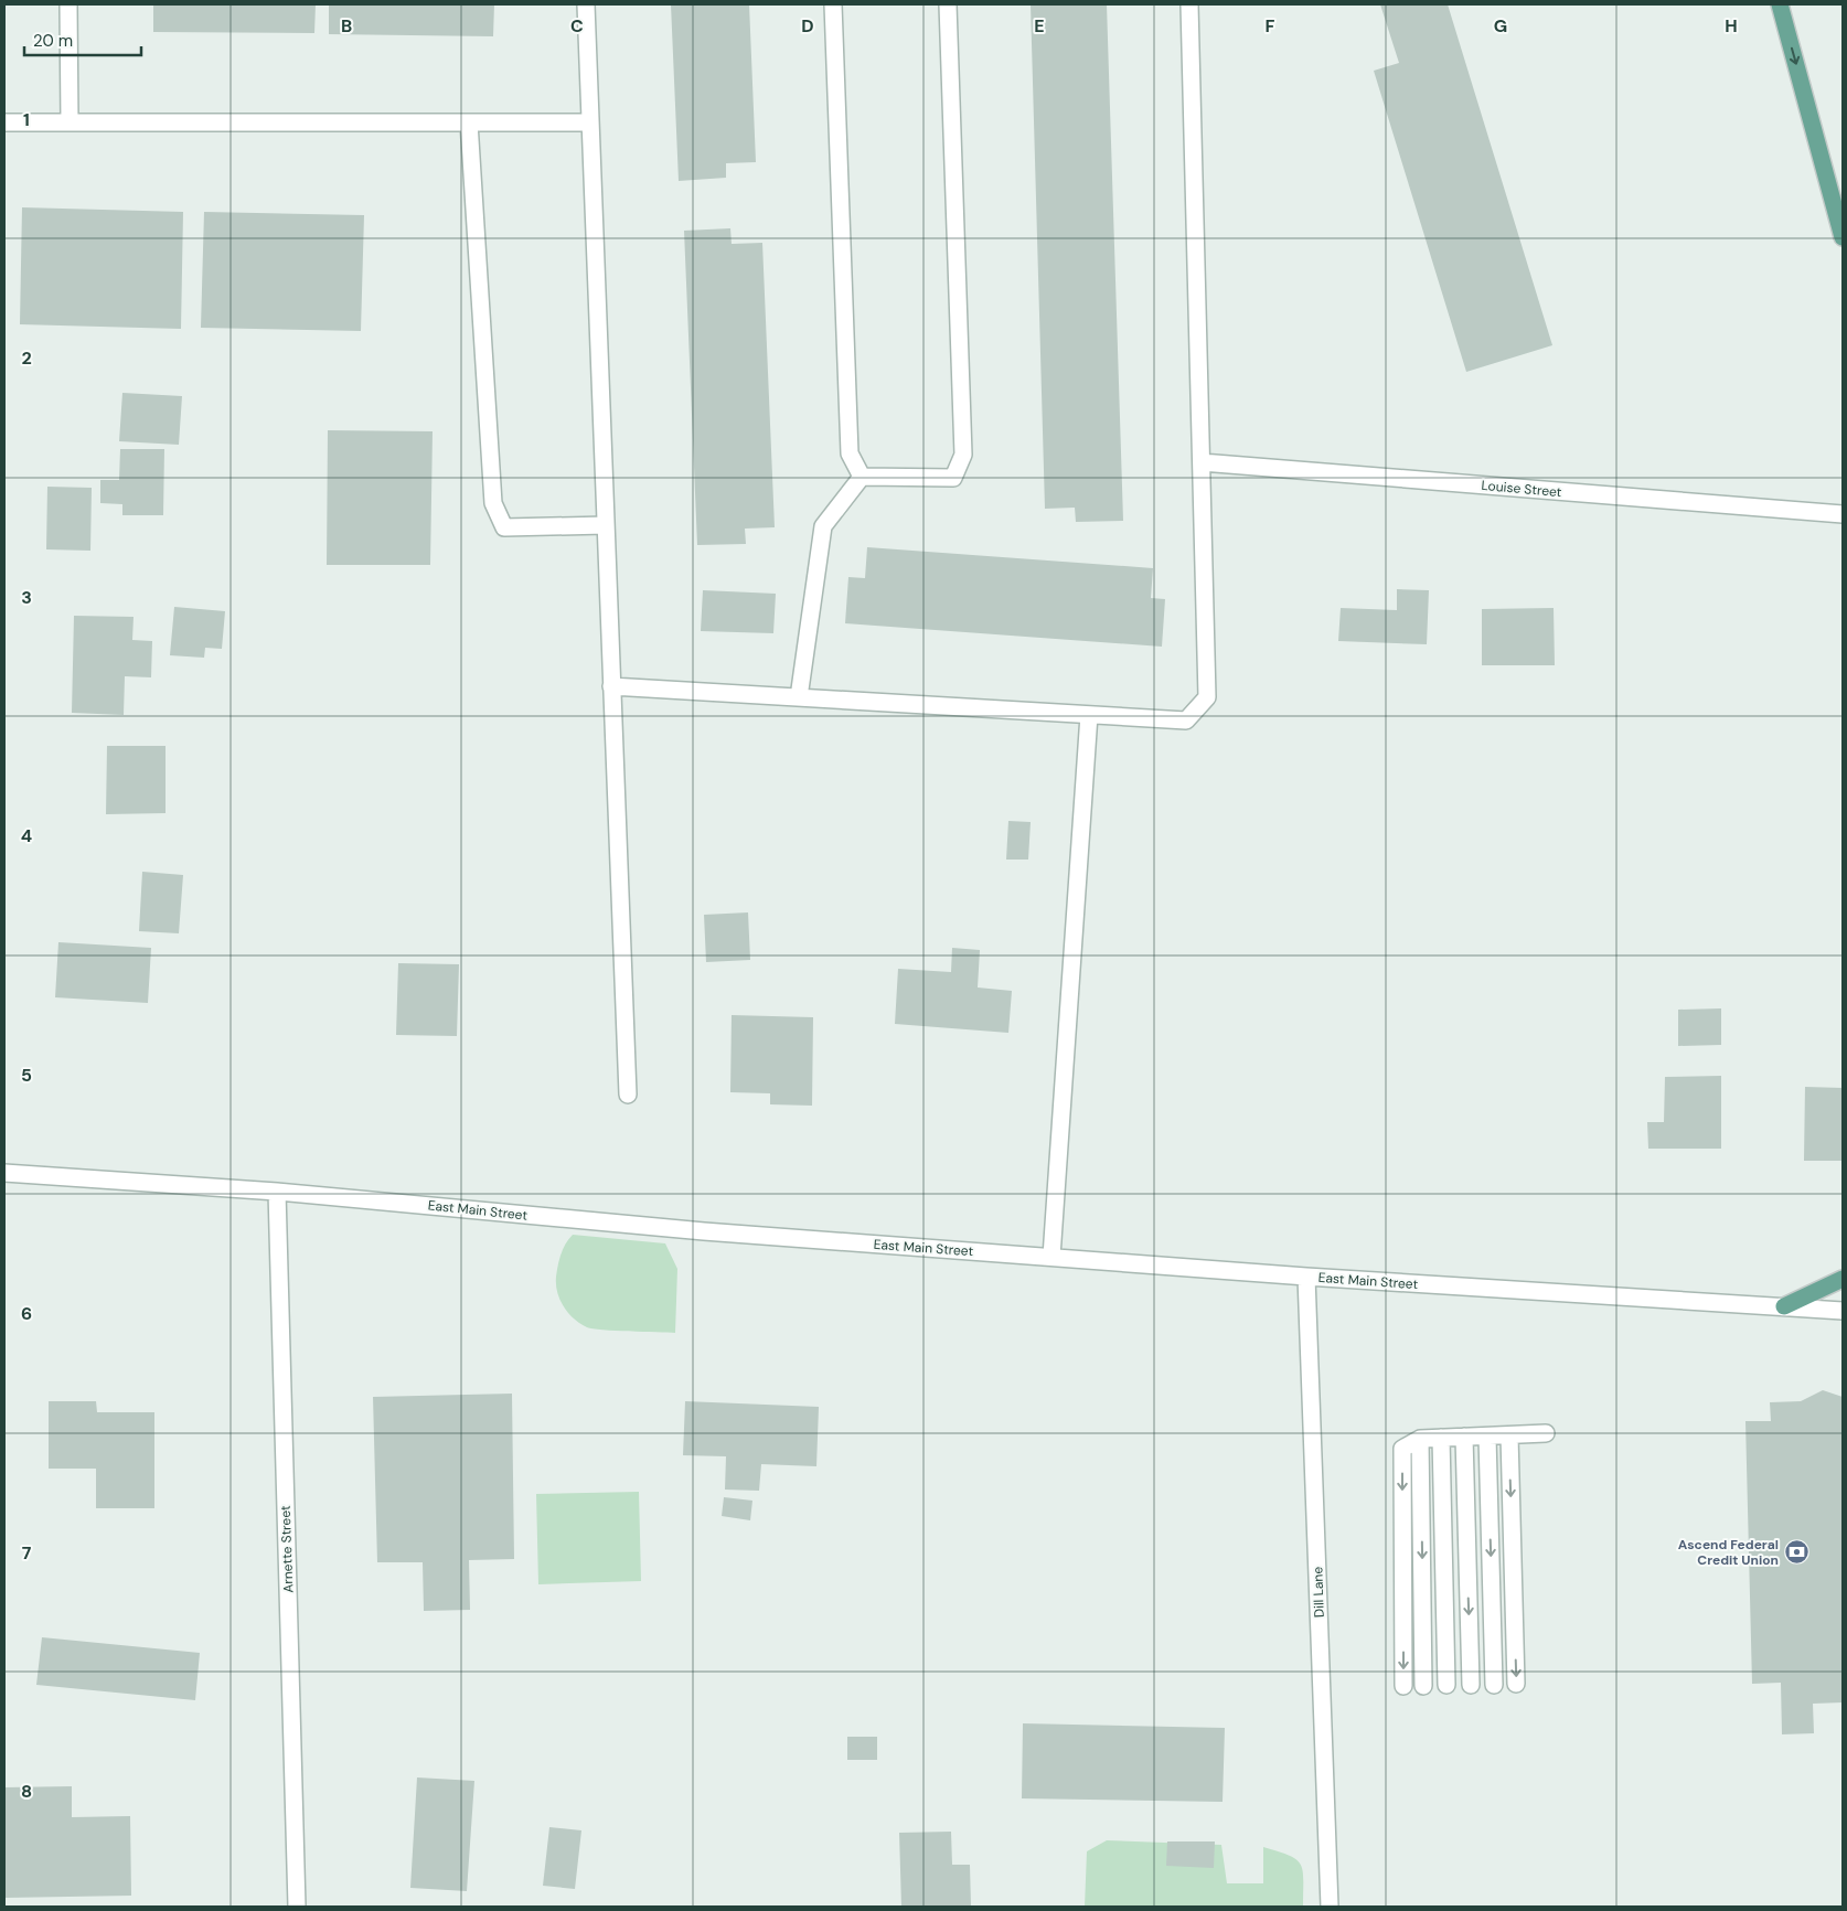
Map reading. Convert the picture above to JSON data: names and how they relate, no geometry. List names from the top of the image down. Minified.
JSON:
{"streets":{"street":["Louise Street","East Main Street","Arnette Street","Dill Lane"]},"crossings":[["East Main Street","Arnette Street"],["East Main Street","Dill Lane"]],"places":{"bank":["Ascend Federal Credit Union"]},"scale_bar":"20 m","grid":{"columns":["B","C","D","E","F","G","H"],"rows":["1","2","3","4","5","6","7","8"]}}
